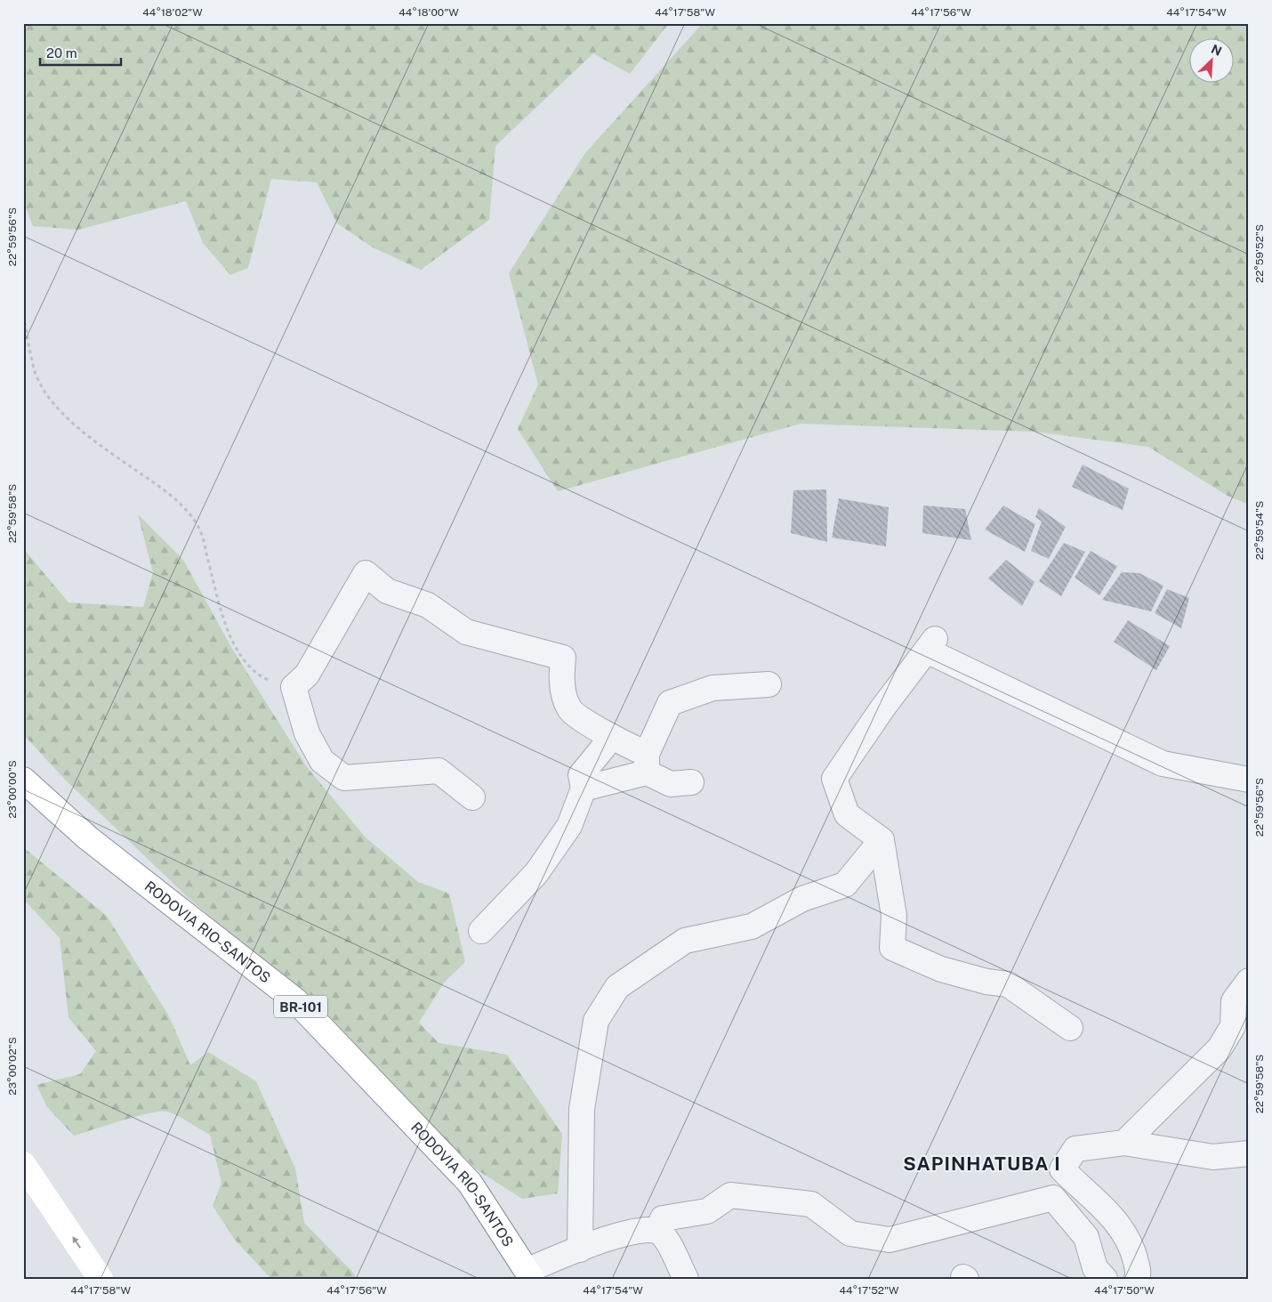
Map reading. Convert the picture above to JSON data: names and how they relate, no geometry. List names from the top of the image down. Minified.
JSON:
{"streets":{"main road":["RODOVIA RIO-SANTOS","BR-101"]},"districts":["SAPINHATUBA I"],"scale_bar":"20 m","north":"top right","coordinates":["44°18'02\"W","44°18'00\"W","44°17'58\"W","44°17'56\"W","44°17'54\"W","22°59'56\"S","22°59'52\"S","22°59'58\"S","22°59'54\"S","23°00'00\"S","23°00'02\"S","44°17'52\"W","44°17'50\"W"]}
